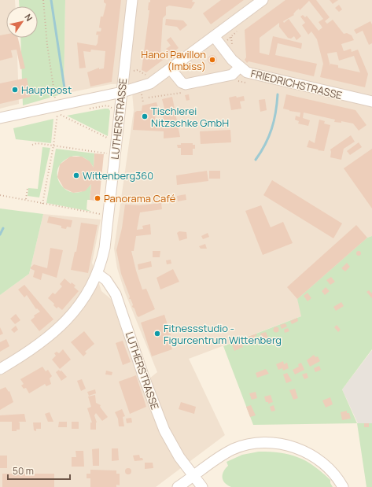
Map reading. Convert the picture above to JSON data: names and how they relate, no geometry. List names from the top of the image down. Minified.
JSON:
{"streets":{"street":["FRIEDRICHSTRASSE","LUTHERSTRASSE"]},"places":["Hanoi Pavillon (Imbiss)","Hauptpost","Tischlerei Nitzschke GmbH","Wittenberg360","Panorama Café","Fitnessstudio - Figurcentrum Wittenberg"],"scale_bar":"50 m","north":"top right"}
